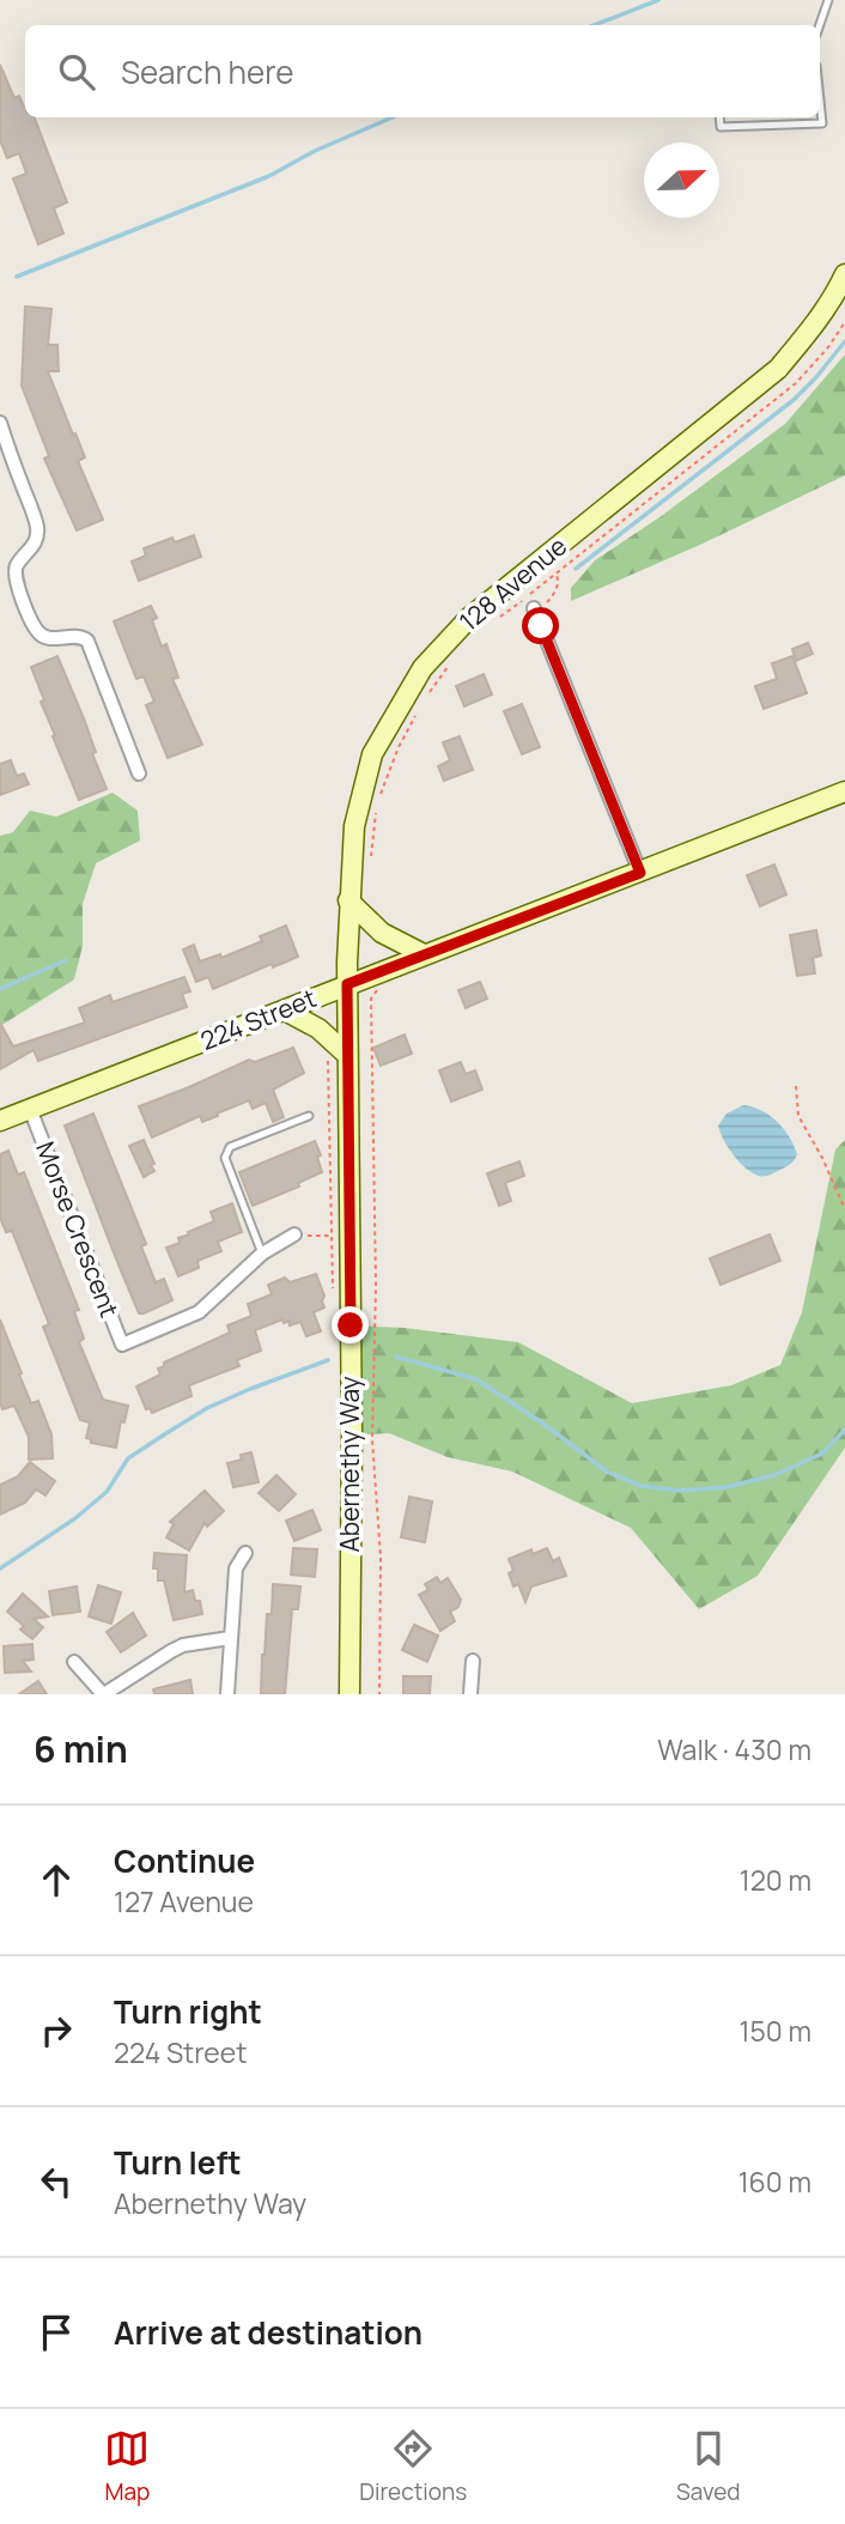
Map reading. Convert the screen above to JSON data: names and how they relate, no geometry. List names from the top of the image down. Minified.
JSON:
{"streets":{"main road":["128 Avenue","224 Street","Abernethy Way"],"street":["Morse Crescent"]},"crossings":[["128 Avenue","224 Street"],["128 Avenue","Abernethy Way"],["224 Street","Morse Crescent"],["224 Street","Abernethy Way"]],"north":"right","page":{"search":"Search here","heading":["6 min","Walk · 430 m"],"list":[["Continue","127 Avenue","120 m"],["Turn right","224 Street","150 m"],["Turn left","Abernethy Way","160 m"],"Arrive at destination"],"nav":["Map","Directions","Saved"]}}
